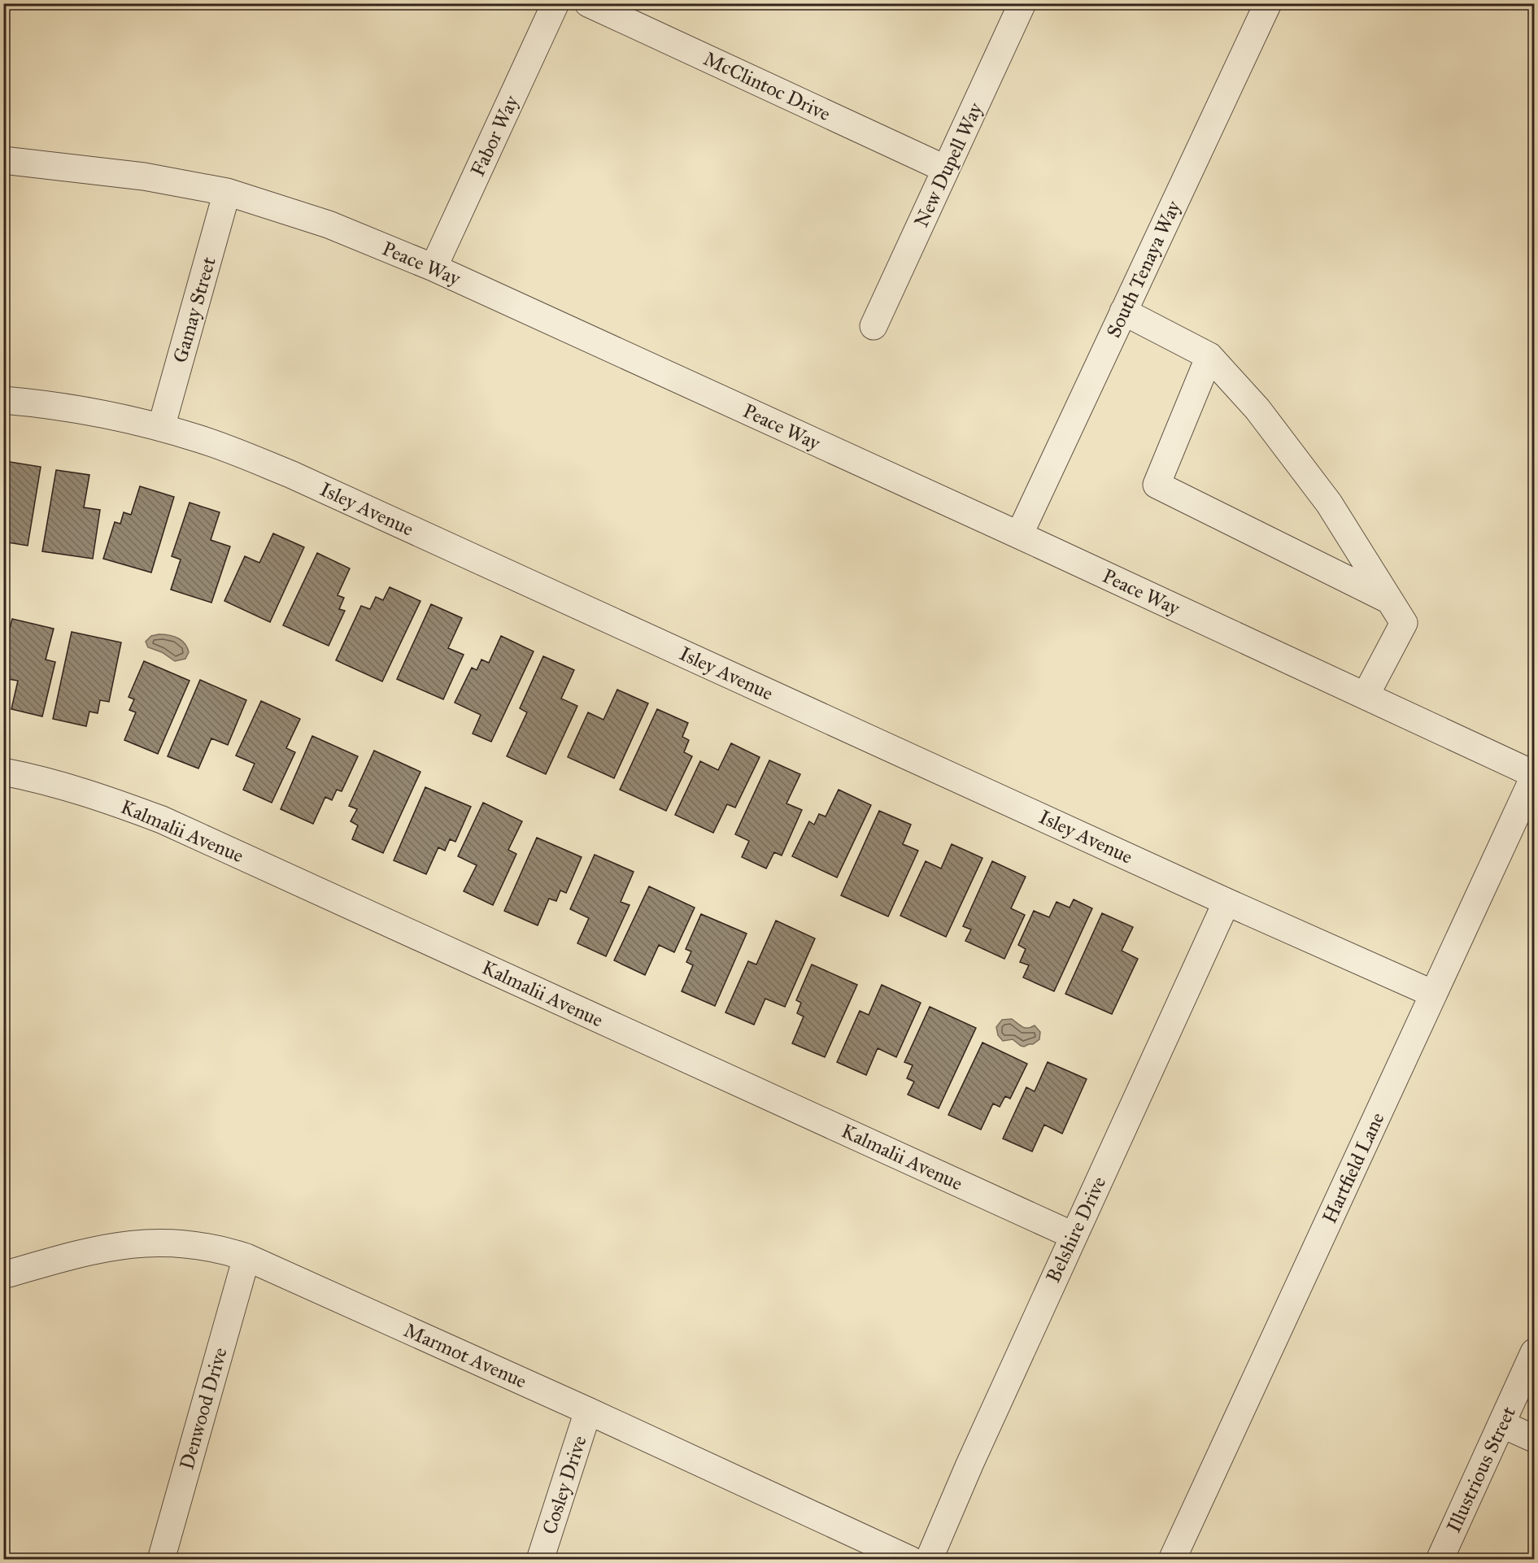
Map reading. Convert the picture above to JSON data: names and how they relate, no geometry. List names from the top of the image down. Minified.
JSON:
{"streets":{"street":["McClintoc Drive","Fabor Way","New Dupell Way","Peace Way","South Tenaya Way","Gamay Street","Isley Avenue","Kalmalii Avenue","Hartfield Lane","Belshire Drive","Marmot Avenue","Denwood Drive","Illustrious Street","Cosley Drive"]},"crossings":[["McClintoc Drive","New Dupell Way"],["Fabor Way","Peace Way"],["Peace Way","South Tenaya Way"],["Peace Way","Gamay Street"],["Peace Way","Hartfield Lane"],["Gamay Street","Isley Avenue"],["Isley Avenue","Hartfield Lane"],["Isley Avenue","Belshire Drive"],["Kalmalii Avenue","Belshire Drive"],["Marmot Avenue","Denwood Drive"],["Marmot Avenue","Cosley Drive"]]}
